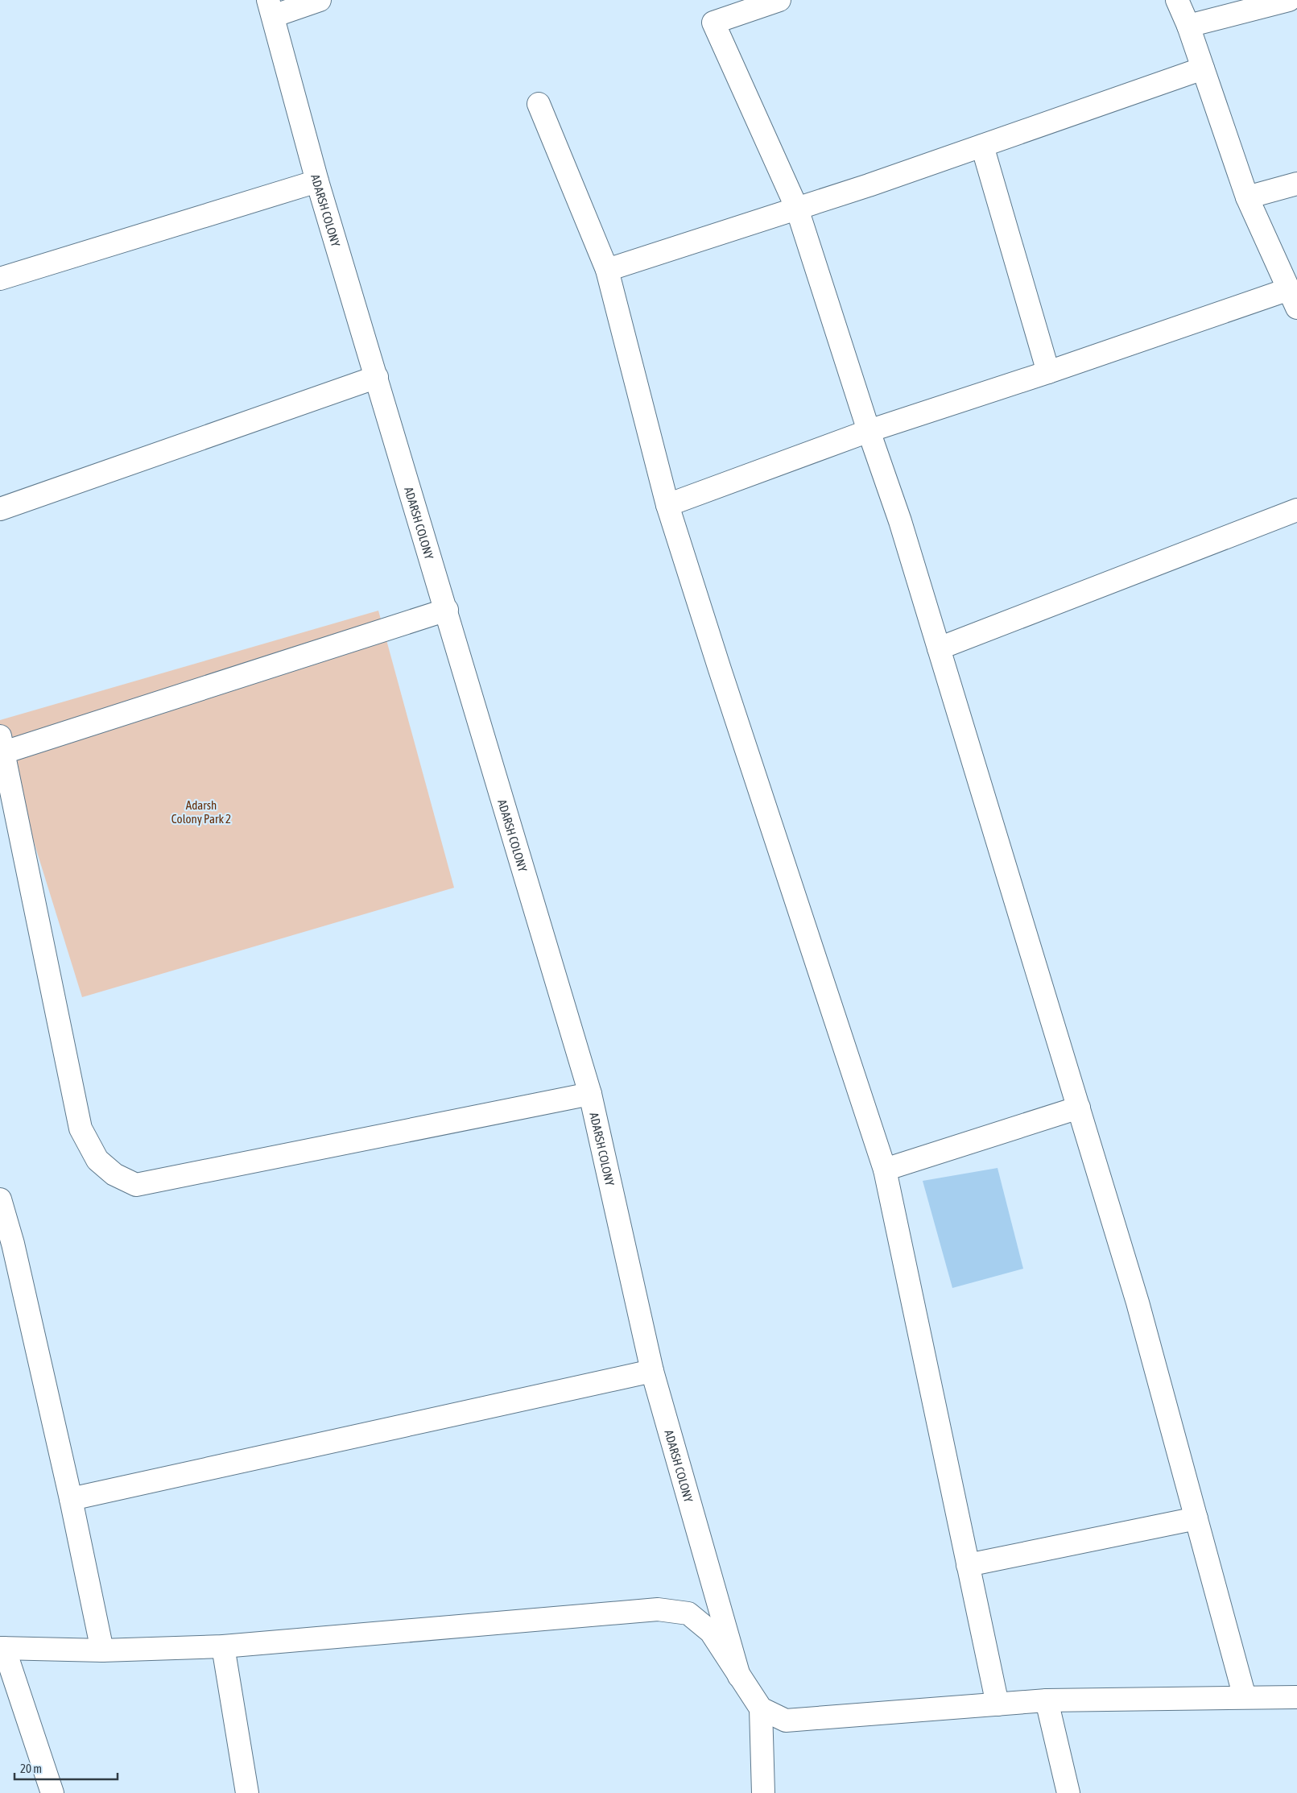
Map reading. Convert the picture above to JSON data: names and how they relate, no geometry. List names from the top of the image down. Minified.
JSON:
{"streets":{"street":["ADARSH COLONY"]},"parks":["Adarsh Colony Park 2"],"scale_bar":"20 m"}
